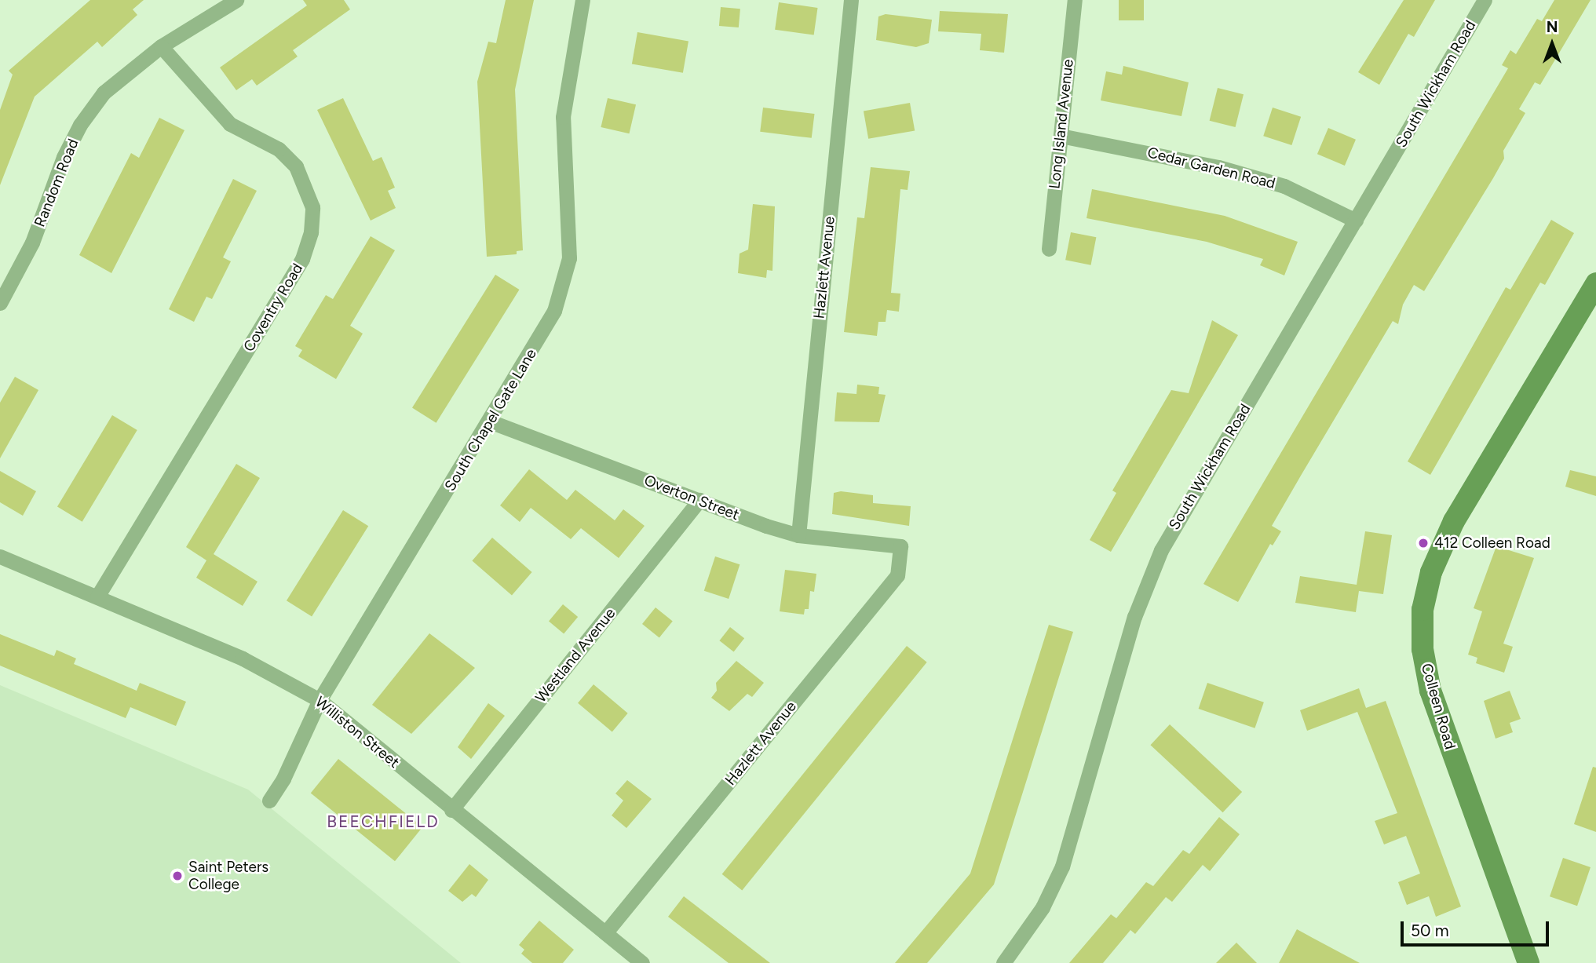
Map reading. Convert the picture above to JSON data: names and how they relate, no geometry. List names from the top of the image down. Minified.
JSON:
{"streets":{"street":["South Wickham Road","Long Island Avenue","Cedar Garden Road","Random Road","Hazlett Avenue","Coventry Road","South Chapel Gate Lane","Overton Street","Westland Avenue","Colleen Road","Williston Street"]},"crossings":[["South Wickham Road","Cedar Garden Road"],["Long Island Avenue","Cedar Garden Road"],["Random Road","Coventry Road"],["Hazlett Avenue","Overton Street"],["Hazlett Avenue","Williston Street"],["Coventry Road","Williston Street"],["South Chapel Gate Lane","Overton Street"],["South Chapel Gate Lane","Williston Street"],["Overton Street","Westland Avenue"],["Westland Avenue","Williston Street"]],"districts":["BEECHFIELD"],"places":["412 Colleen Road","Saint Peters College"],"scale_bar":"50 m","north":"top"}
